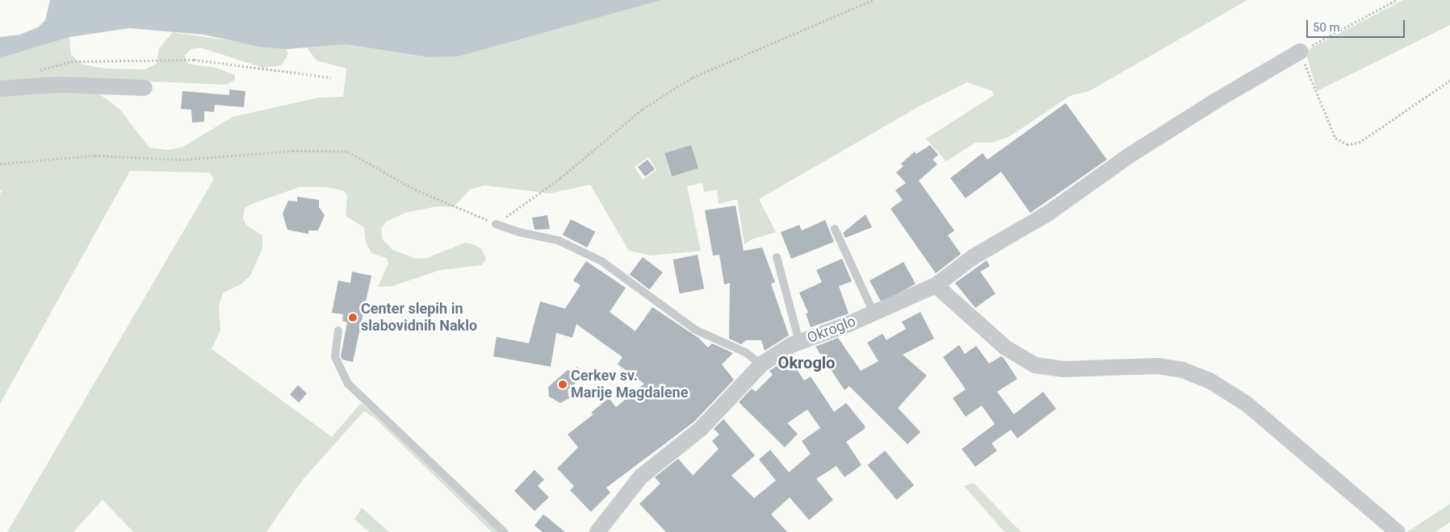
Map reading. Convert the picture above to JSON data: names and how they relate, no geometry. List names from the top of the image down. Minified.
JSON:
{"streets":{"street":["Okroglo"]},"districts":["Okroglo"],"places":["Center slepih in slabovidnih Naklo","Cerkev sv. Marije Magdalene"],"scale_bar":"50 m"}
